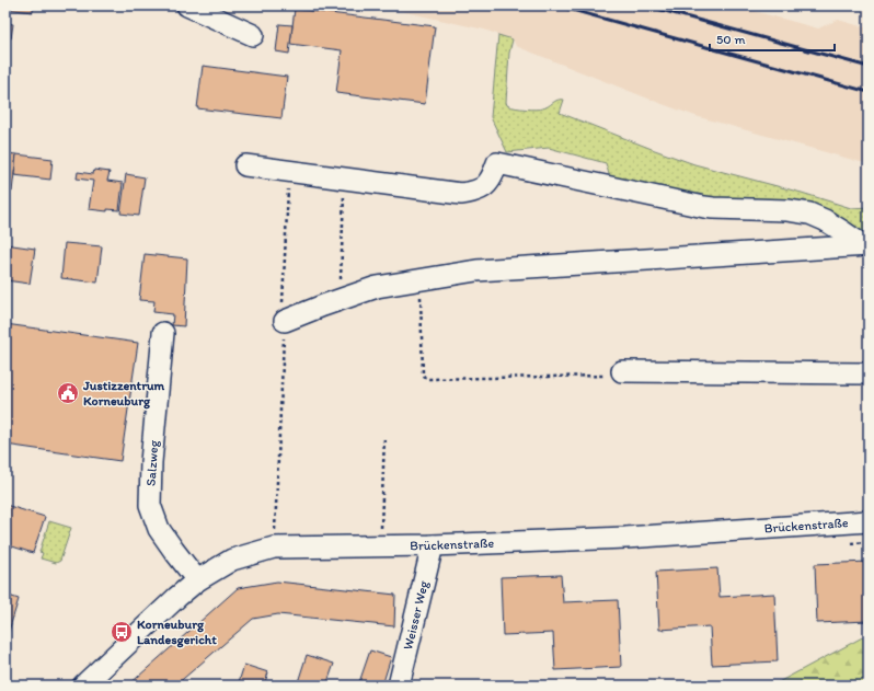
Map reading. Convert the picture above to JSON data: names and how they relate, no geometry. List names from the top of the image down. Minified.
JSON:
{"streets":{"street":["Salzweg","Brückenstraße","Weisser Weg"]},"crossings":[["Salzweg","Brückenstraße"],["Brückenstraße","Weisser Weg"]],"places":{"public building":["Justizzentrum Korneuburg"],"bus stop":["Korneuburg Landesgericht"]},"scale_bar":"50 m"}
